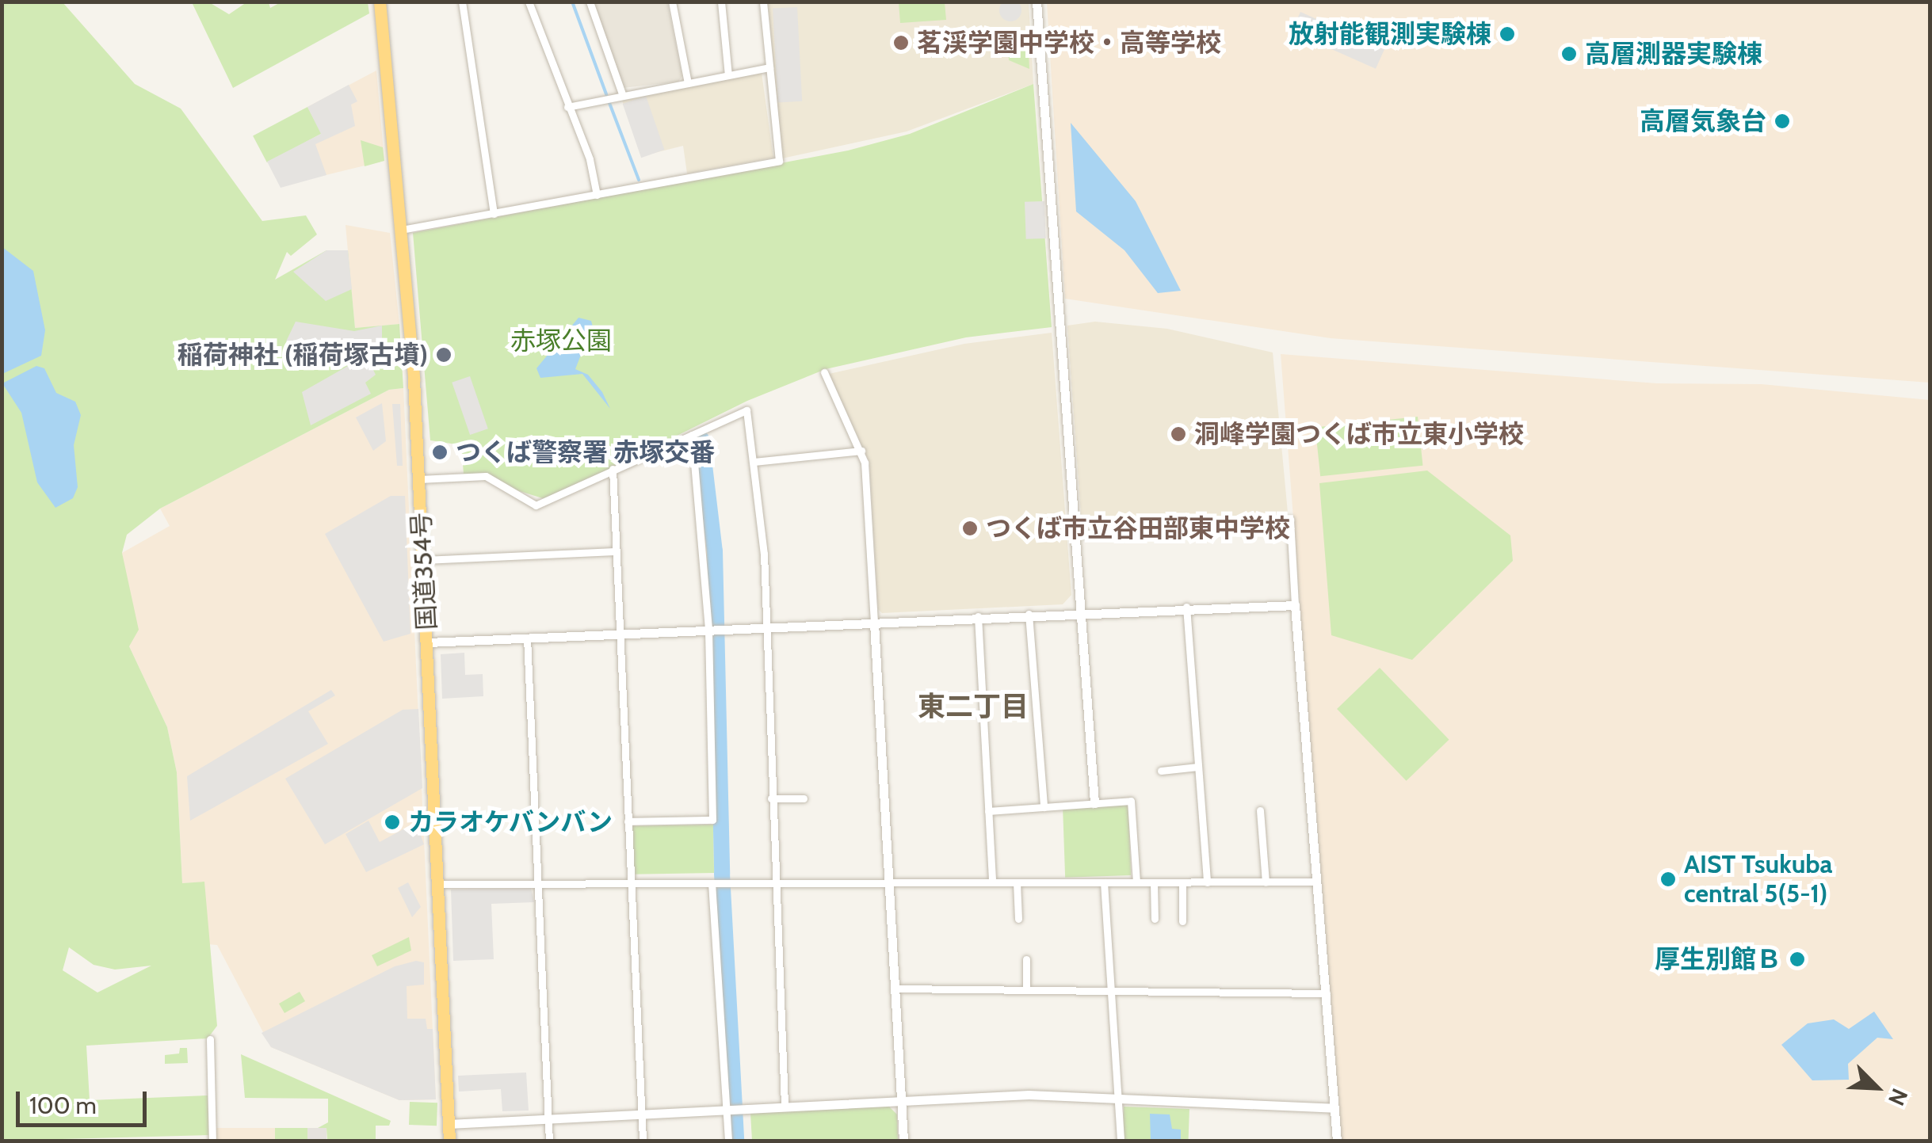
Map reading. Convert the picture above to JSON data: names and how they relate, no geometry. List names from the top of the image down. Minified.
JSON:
{"streets":{"highway":["国道354号"]},"districts":["東二丁目"],"parks":["赤塚公園"],"places":["放射能観測実験棟","茗渓学園中学校・高等学校","高層測器実験棟","高層気象台","稲荷神社 (稲荷塚古墳)","洞峰学園つくば市立東小学校","つくば警察署 赤塚交番","つくば市立谷田部東中学校","カラオケバンバン","AIST Tsukuba central 5(5-1)","厚生別館Ｂ"],"scale_bar":"100 m","north":"bottom right"}
